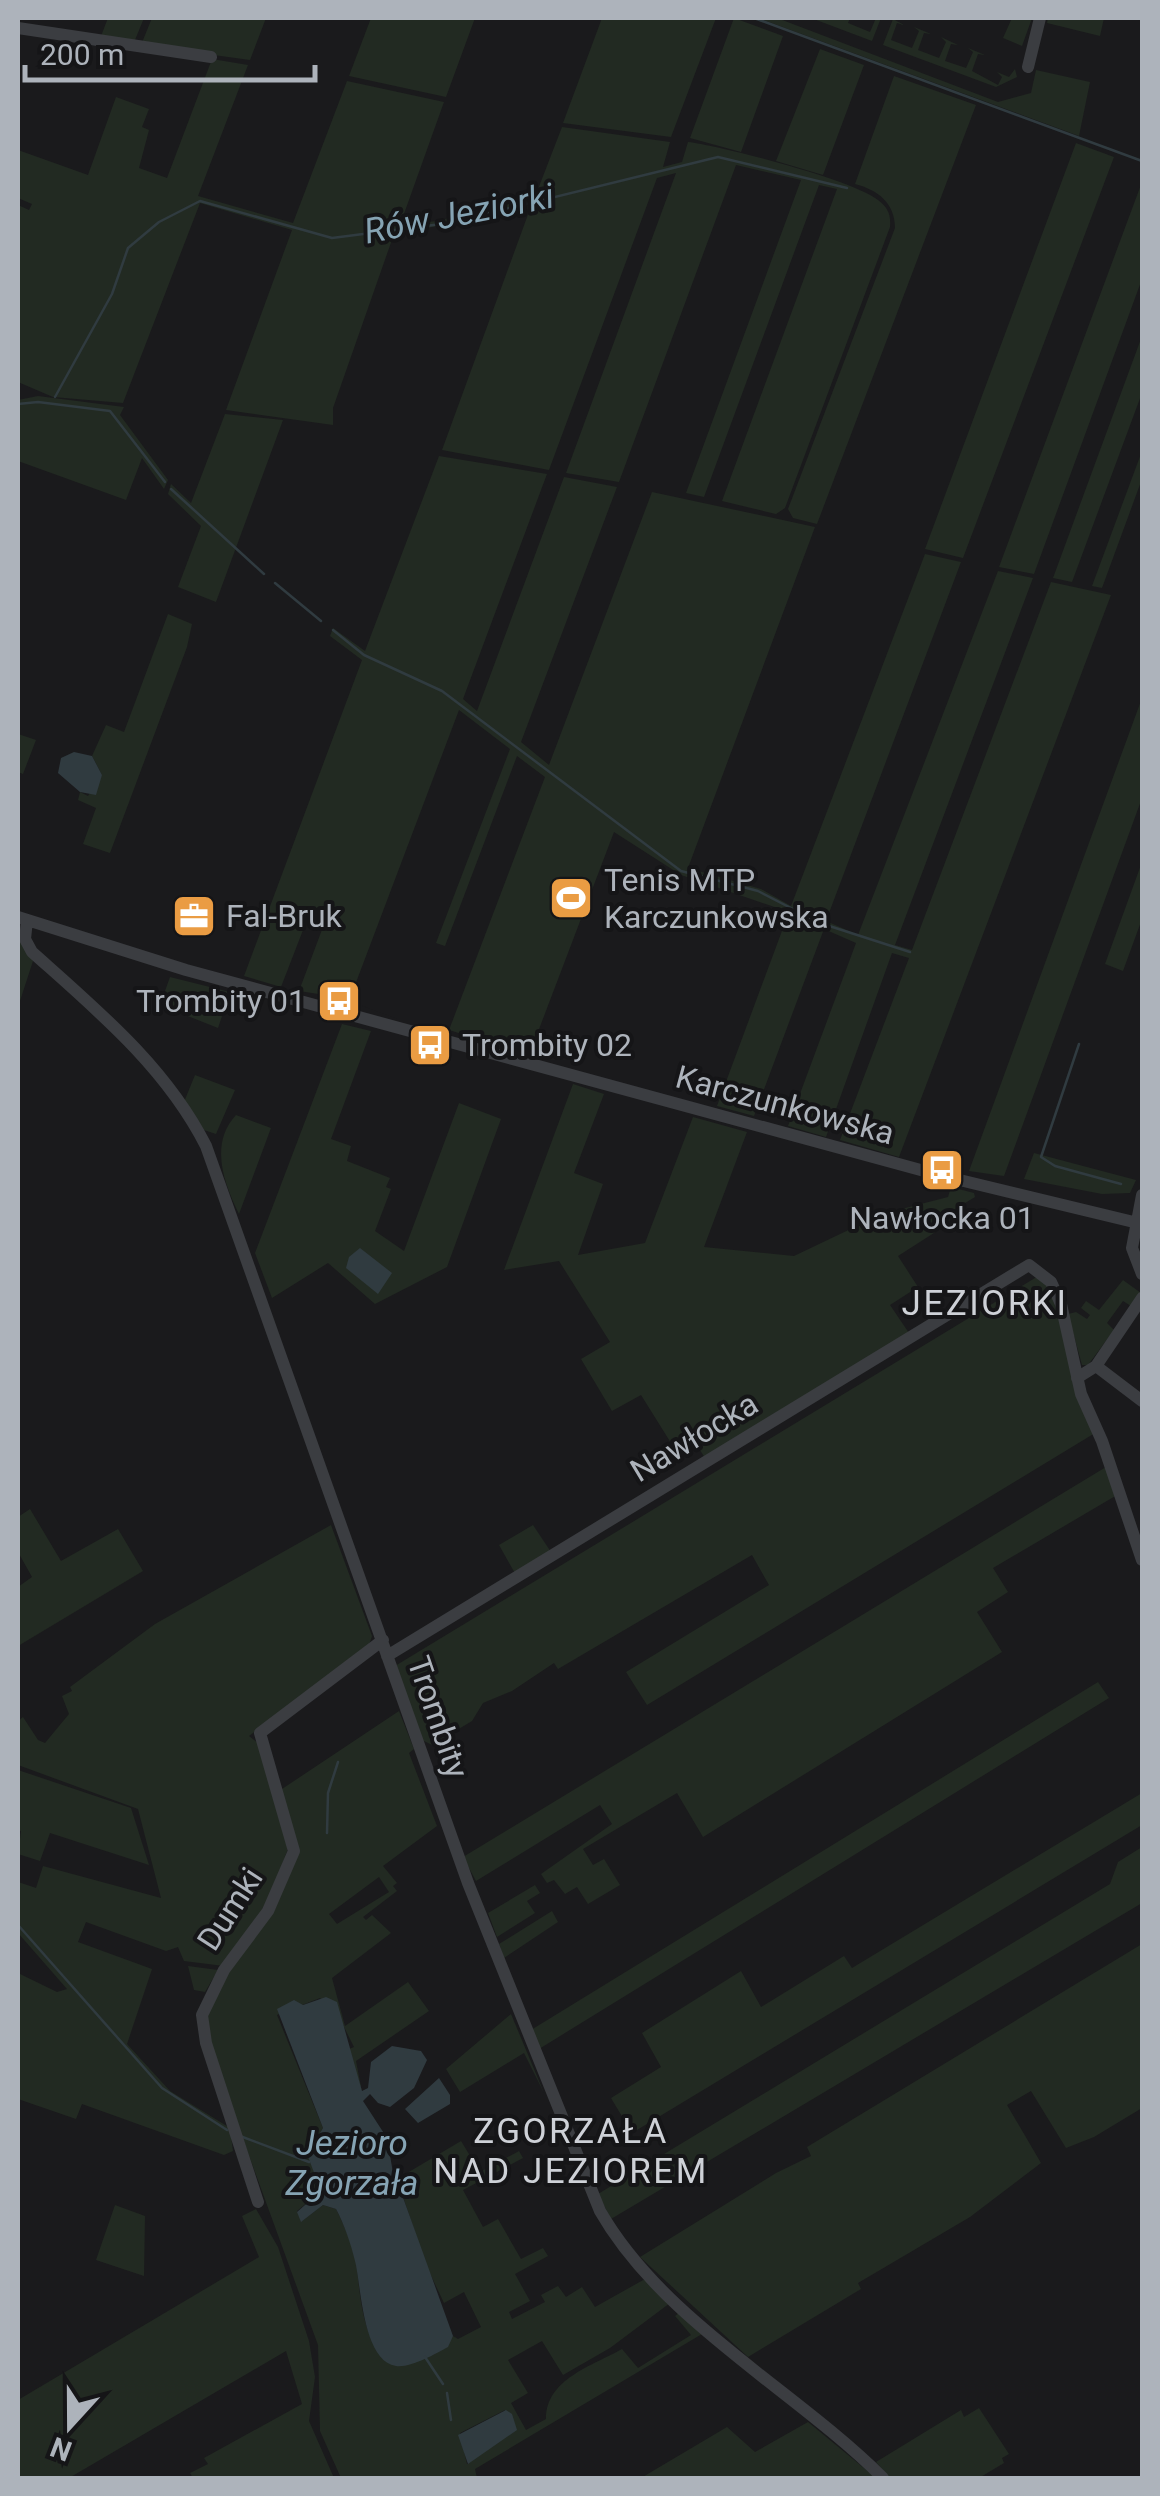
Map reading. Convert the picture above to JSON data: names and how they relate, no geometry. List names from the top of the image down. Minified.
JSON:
{"streets":{"street":["Karczunkowska","Nawłocka","Trombity","Dumki"]},"crossings":[["Karczunkowska","Trombity"],["Nawłocka","Trombity"],["Trombity","Dumki"]],"districts":["JEZIORKI","ZGORZAŁA NAD JEZIOREM"],"water":["Rów Jeziorki","Jezioro Zgorzała"],"places":{"sports":["Tenis MTP Karczunkowska"],"office":["Fal-Bruk"],"bus stop":["Trombity 01","Trombity 02","Nawłocka 01"]},"scale_bar":"200 m","north":"bottom"}
